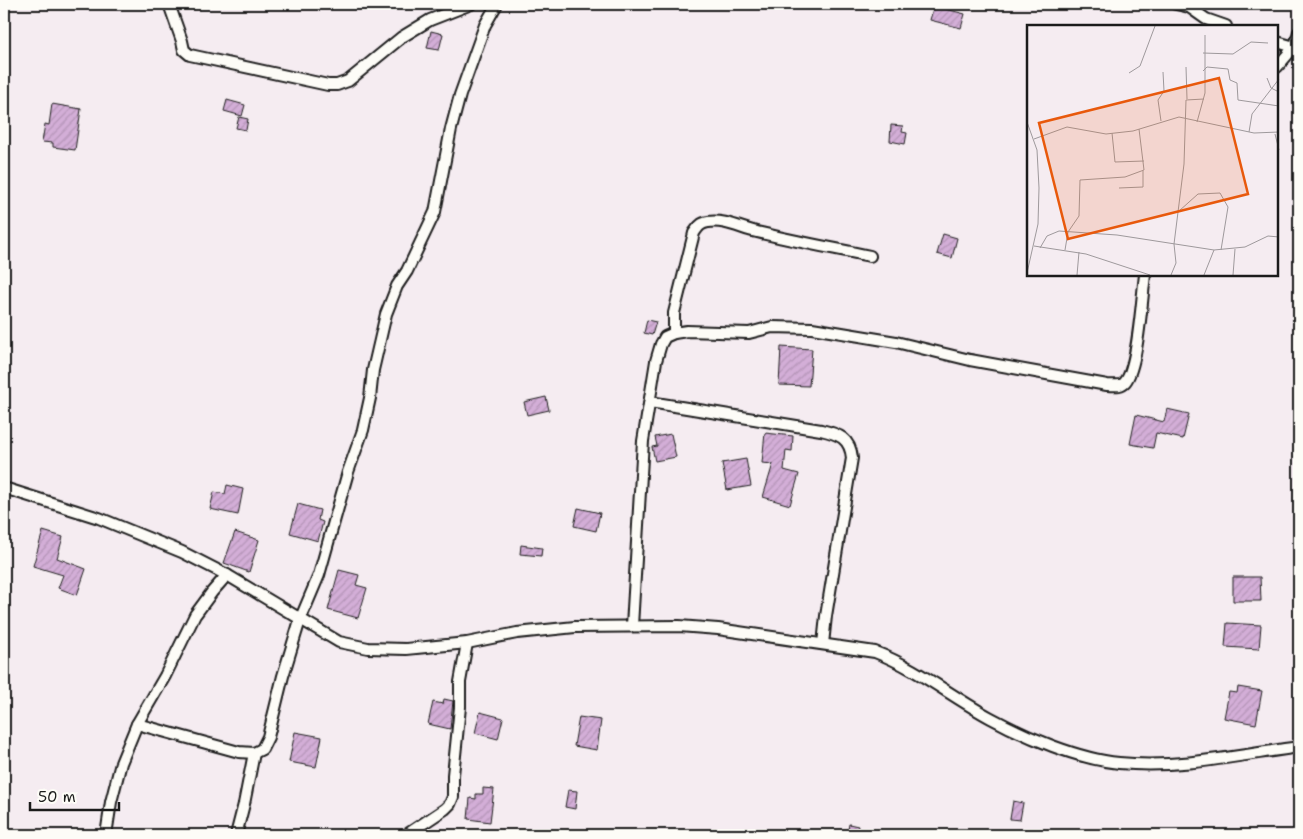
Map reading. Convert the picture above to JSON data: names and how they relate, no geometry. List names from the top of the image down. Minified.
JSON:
{"scale_bar":"50 m"}
